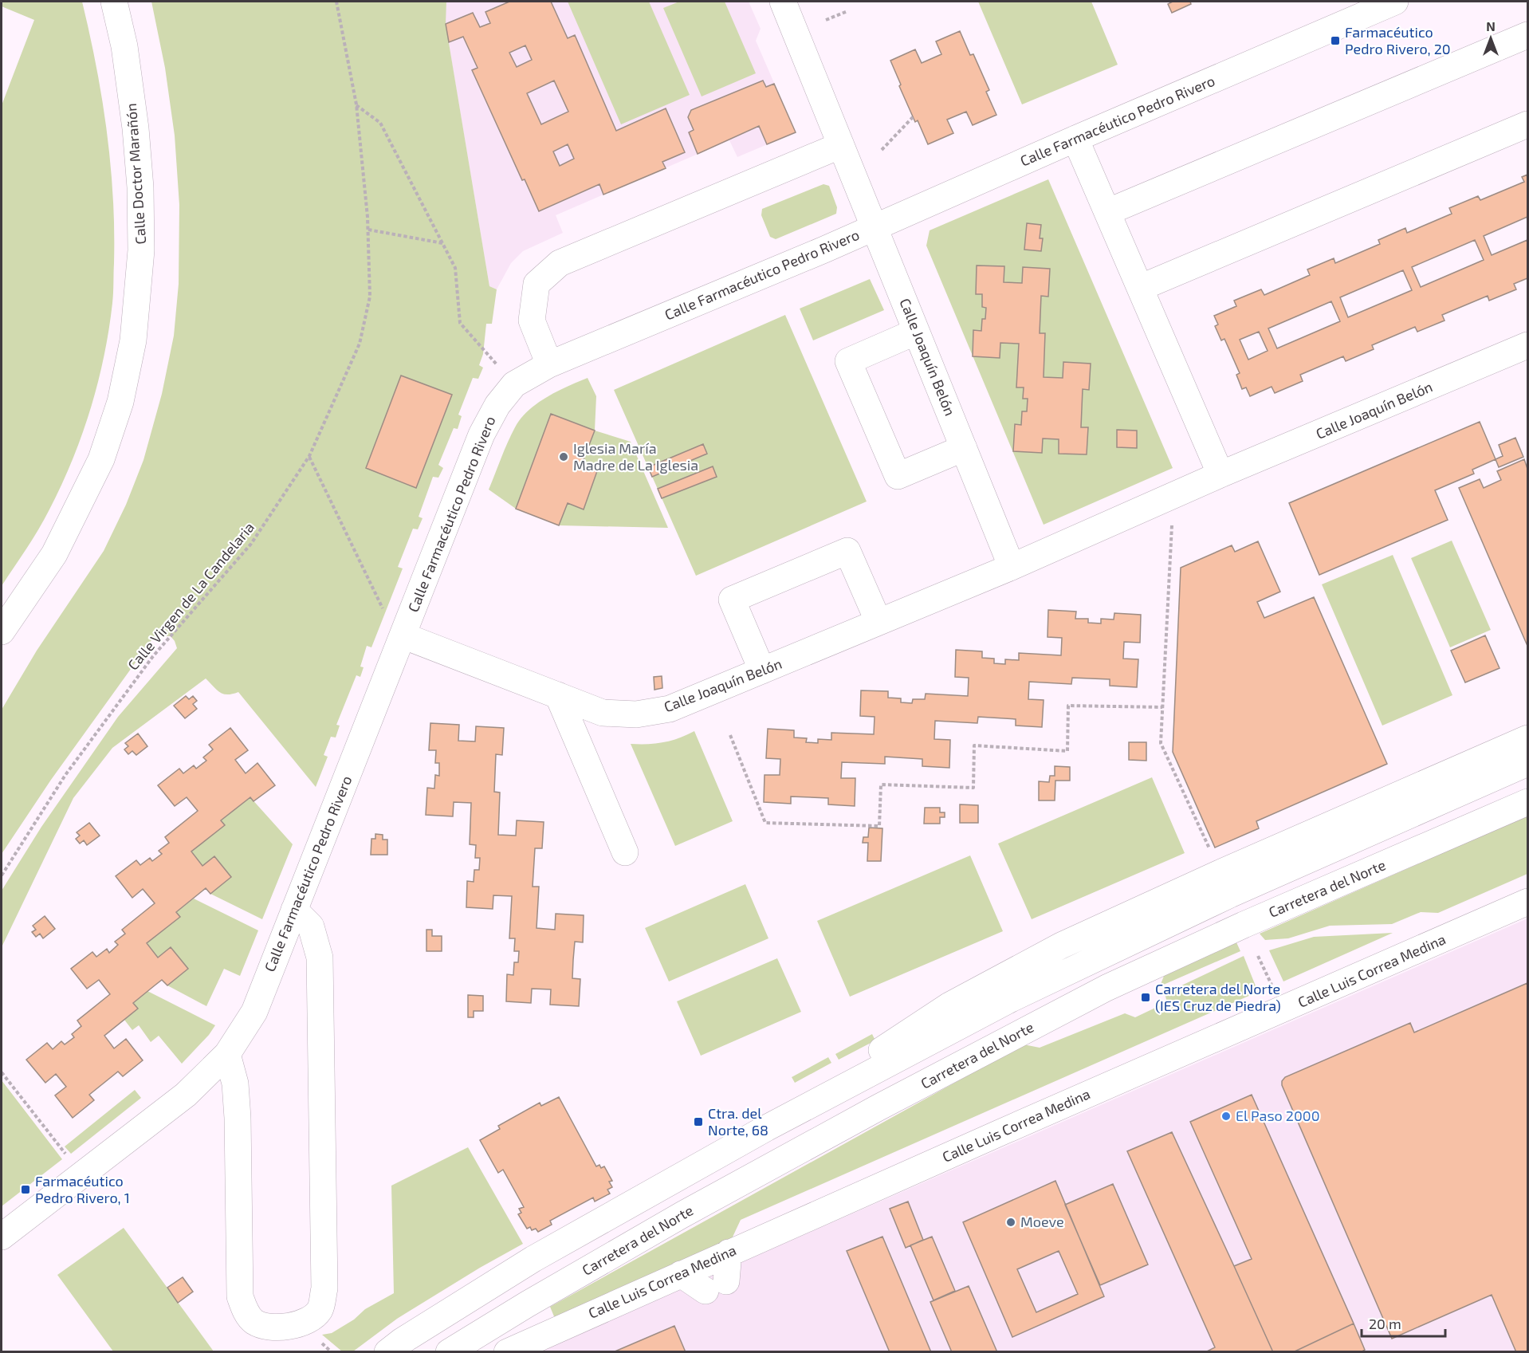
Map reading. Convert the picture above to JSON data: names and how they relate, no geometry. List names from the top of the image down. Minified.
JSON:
{"streets":{"street":["Calle Farmacéutico Pedro Rivero","Calle Doctor Marañón","Calle Joaquín Belón","Carretera del Norte","Calle Luis Correa Medina"],"path":["Calle Virgen de La Candelaria"]},"crossings":[["Calle Farmacéutico Pedro Rivero","Calle Joaquín Belón"]],"places":{"transit":["Farmacéutico Pedro Rivero, 20","Carretera del Norte (IES Cruz de Piedra)","Ctra. del Norte, 68","Farmacéutico Pedro Rivero, 1"],"other":["Iglesia María Madre de La Iglesia","El Paso 2000","Moeve"]},"scale_bar":"20 m","north":"top"}
